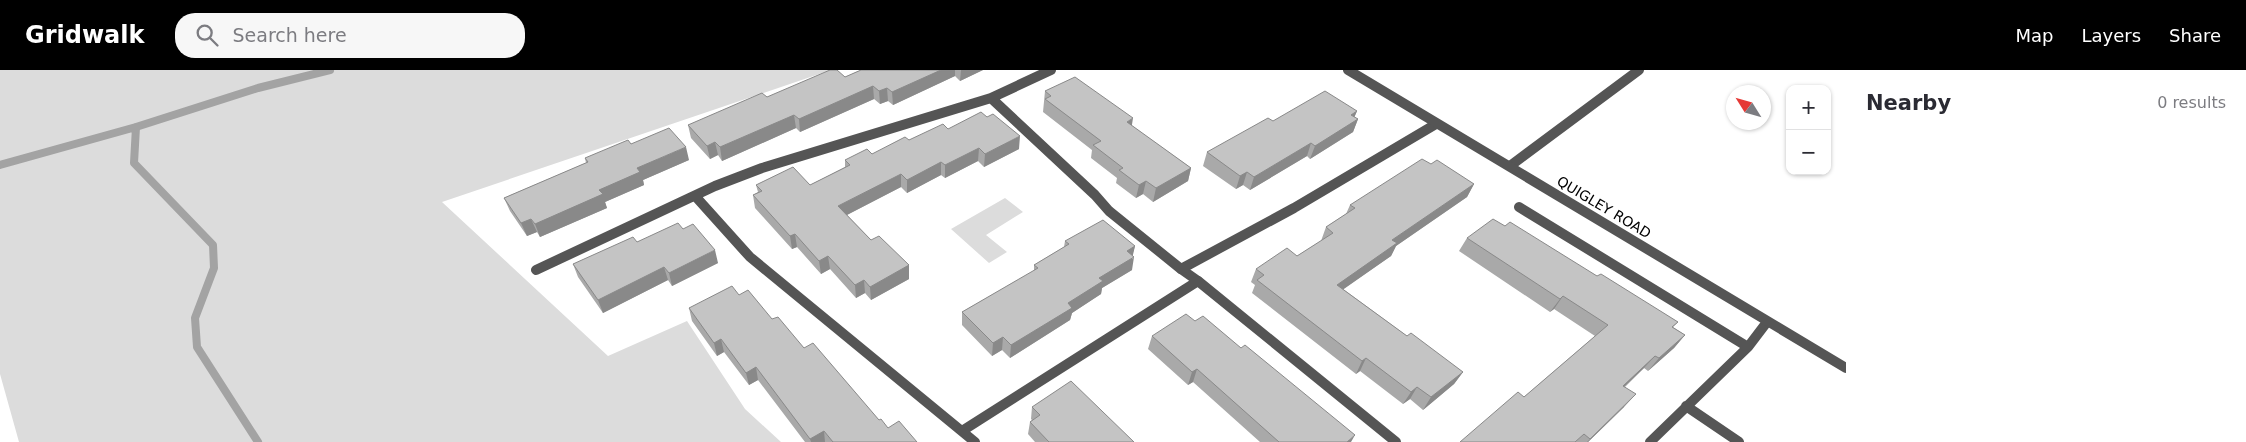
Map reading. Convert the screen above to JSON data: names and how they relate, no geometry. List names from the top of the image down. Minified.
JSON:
{"streets":{"street":["QUIGLEY ROAD"]},"north":"top left","page":{"header":"Gridwalk","search":"Search here","nav":["Map","Layers","Share"],"heading":["Nearby","0 results"],"map_buttons":["+","−"]}}
